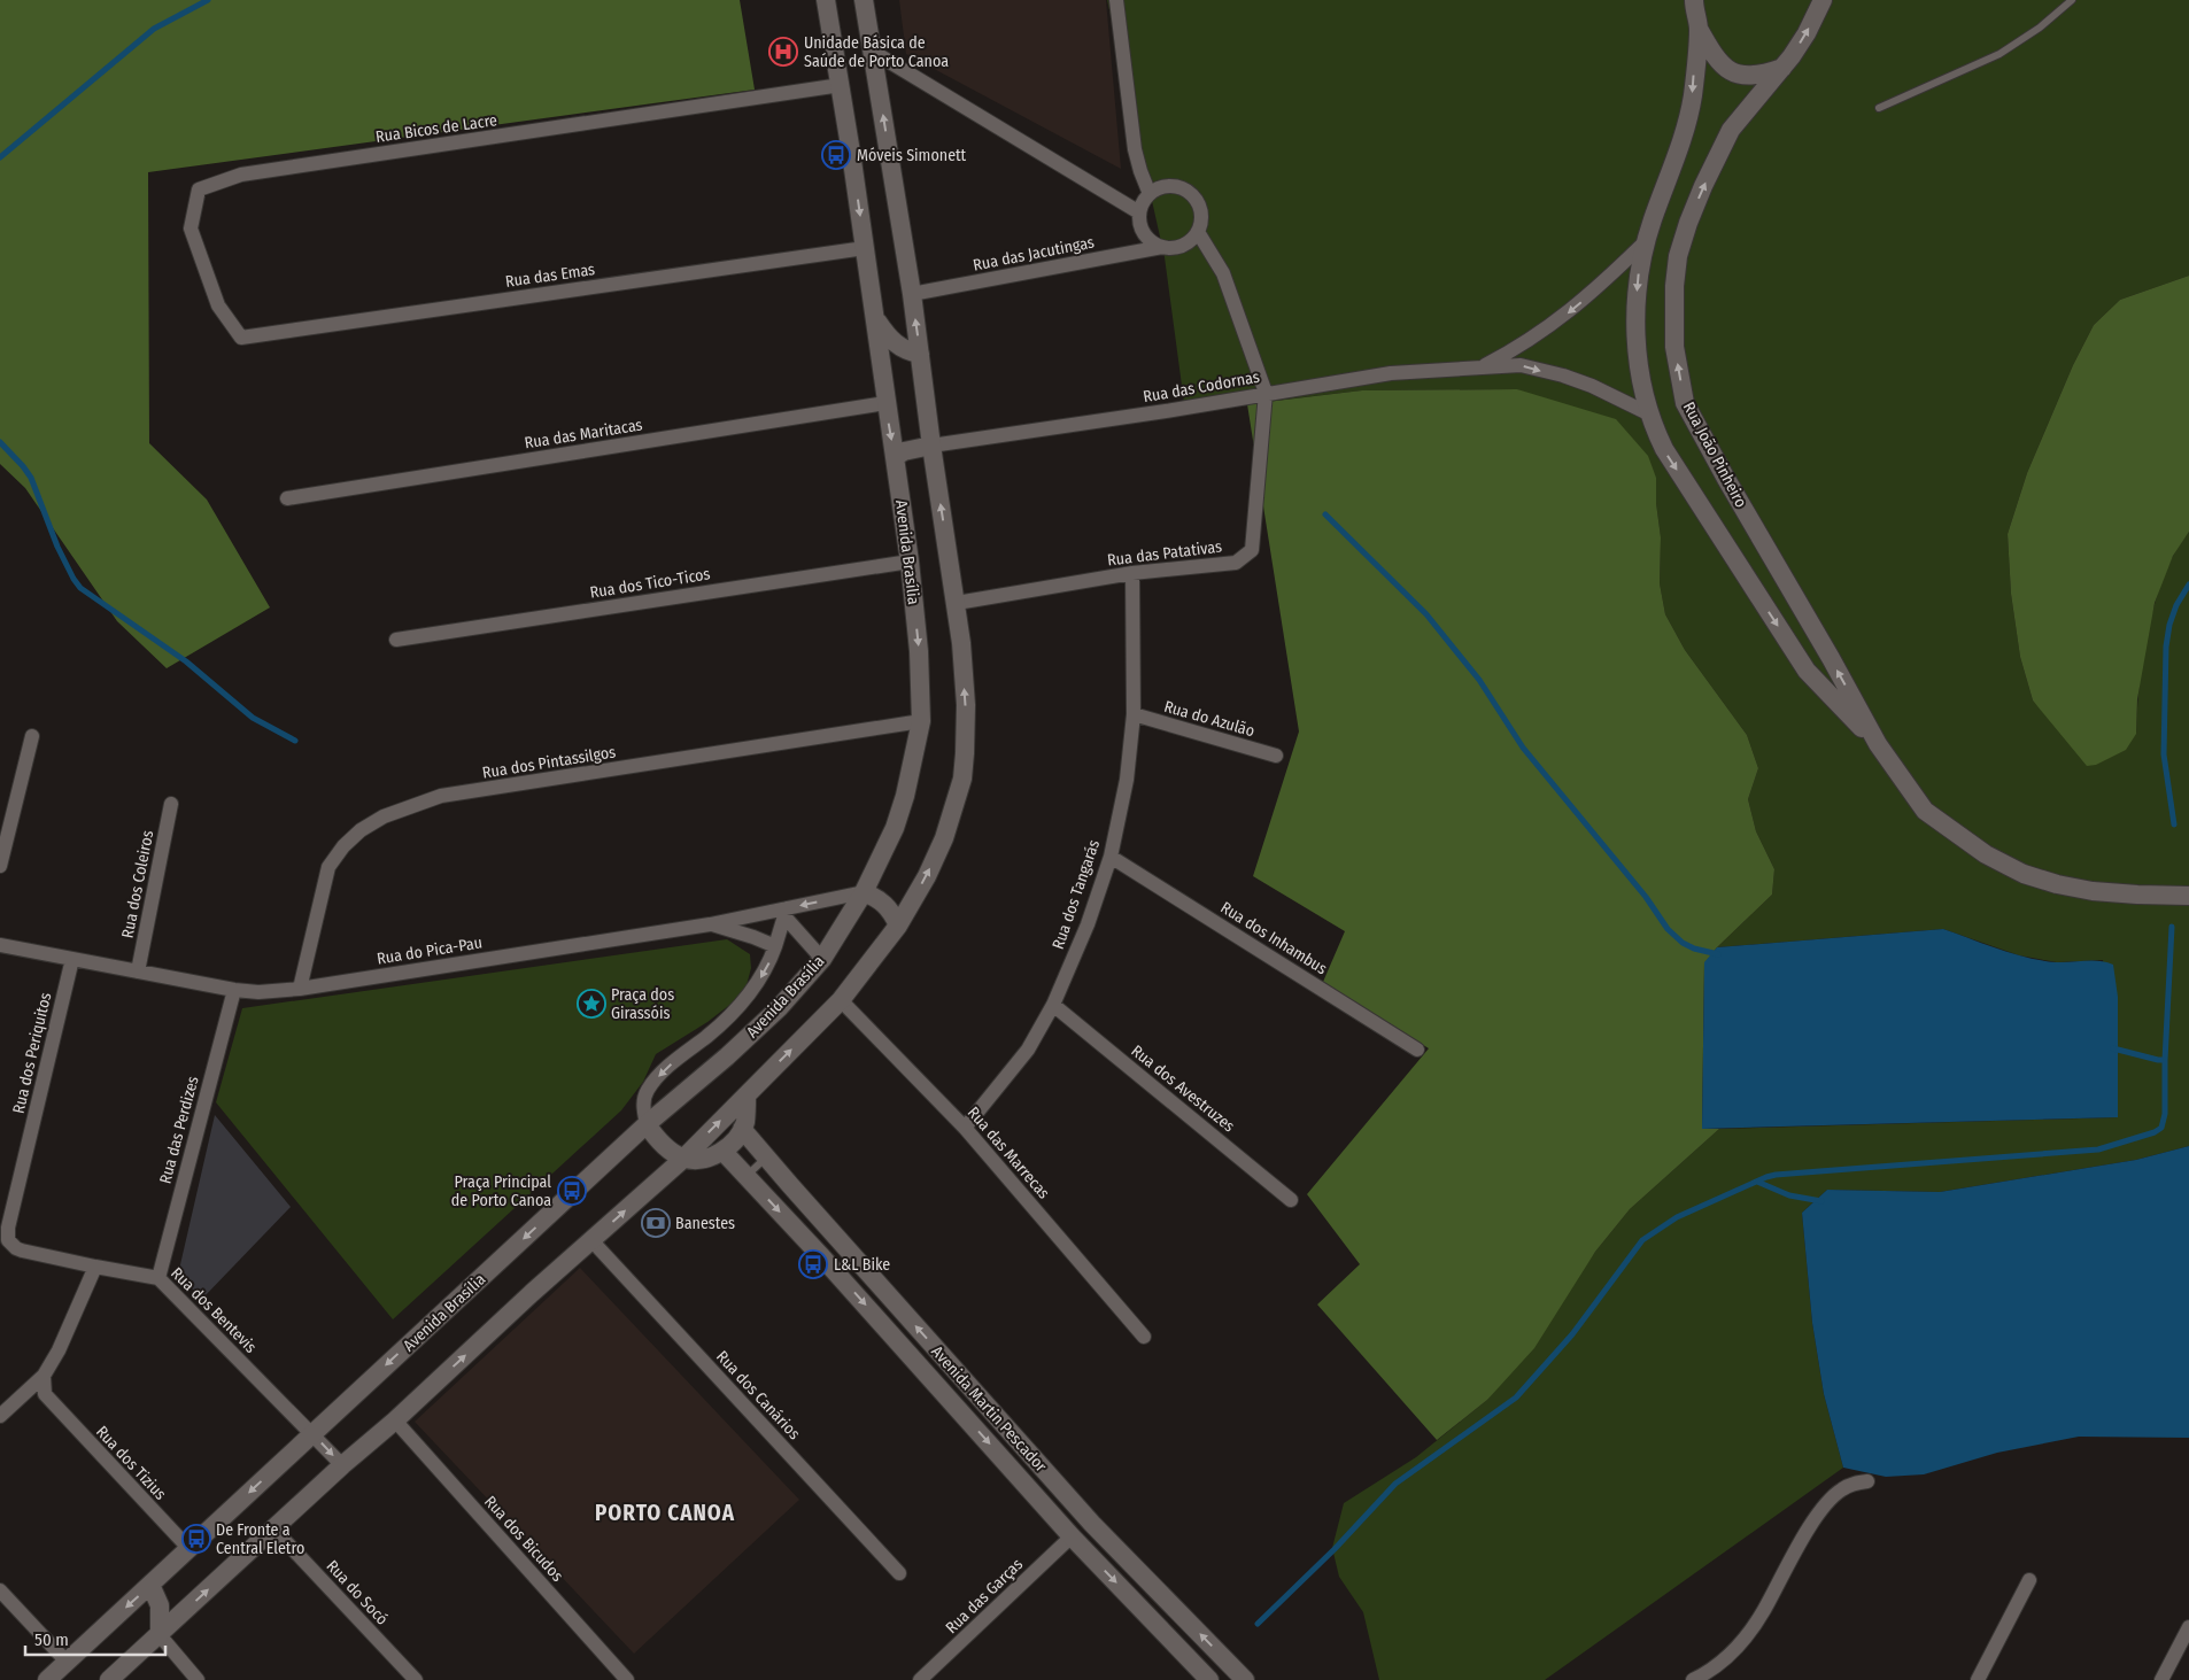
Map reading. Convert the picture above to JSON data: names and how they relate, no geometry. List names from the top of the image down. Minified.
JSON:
{"streets":{"street":["Rua Bicos de Lacre","Rua das Jacutingas","Rua das Emas","Rua das Codornas","Rua das Maritacas","Rua João Pinheiro","Avenida Brasília","Rua das Patativas","Rua dos Tico-Ticos","Rua do Azulão","Rua dos Pintassilgos","Rua dos Coleiros","Rua dos Tangarás","Rua dos Inhambus","Rua do Pica-Pau","Rua dos Periquitos","Rua dos Avestruzes","Rua das Perdizes","Rua das Marrecas","Rua dos Bentevis","Rua dos Canários","Avenida Martin Pescador","Rua dos Tizius","Rua dos Bicudos","Rua do Socó","Rua das Garças"]},"crossings":[["Rua Bicos de Lacre","Rua das Emas"],["Rua Bicos de Lacre","Avenida Brasília"],["Rua das Emas","Avenida Brasília"],["Rua das Codornas","Rua João Pinheiro"],["Rua das Codornas","Rua das Patativas"],["Rua das Maritacas","Avenida Brasília"],["Avenida Brasília","Rua dos Tico-Ticos"],["Avenida Brasília","Rua dos Pintassilgos"],["Avenida Brasília","Rua do Pica-Pau"],["Avenida Brasília","Rua dos Bentevis"],["Avenida Brasília","Rua dos Tizius"],["Rua das Patativas","Rua dos Tangarás"],["Rua do Azulão","Rua dos Tangarás"],["Rua dos Pintassilgos","Rua do Pica-Pau"],["Rua dos Coleiros","Rua do Pica-Pau"],["Rua dos Tangarás","Rua dos Inhambus"],["Rua dos Tangarás","Rua dos Avestruzes"],["Rua dos Tangarás","Rua das Marrecas"],["Rua do Pica-Pau","Rua dos Periquitos"],["Rua do Pica-Pau","Rua das Perdizes"],["Rua dos Periquitos","Rua dos Bentevis"],["Rua das Perdizes","Rua dos Bentevis"],["Avenida Martin Pescador","Rua das Garças"]],"districts":["PORTO CANOA"],"places":{"hospital":["Unidade Básica de Saúde de Porto Canoa"],"bus stop":["Móveis Simonett","Praça Principal de Porto Canoa","L&L Bike","De Fronte a Central Eletro"],"place":["Praça dos Girassóis"],"bank":["Banestes"]},"scale_bar":"50 m"}
